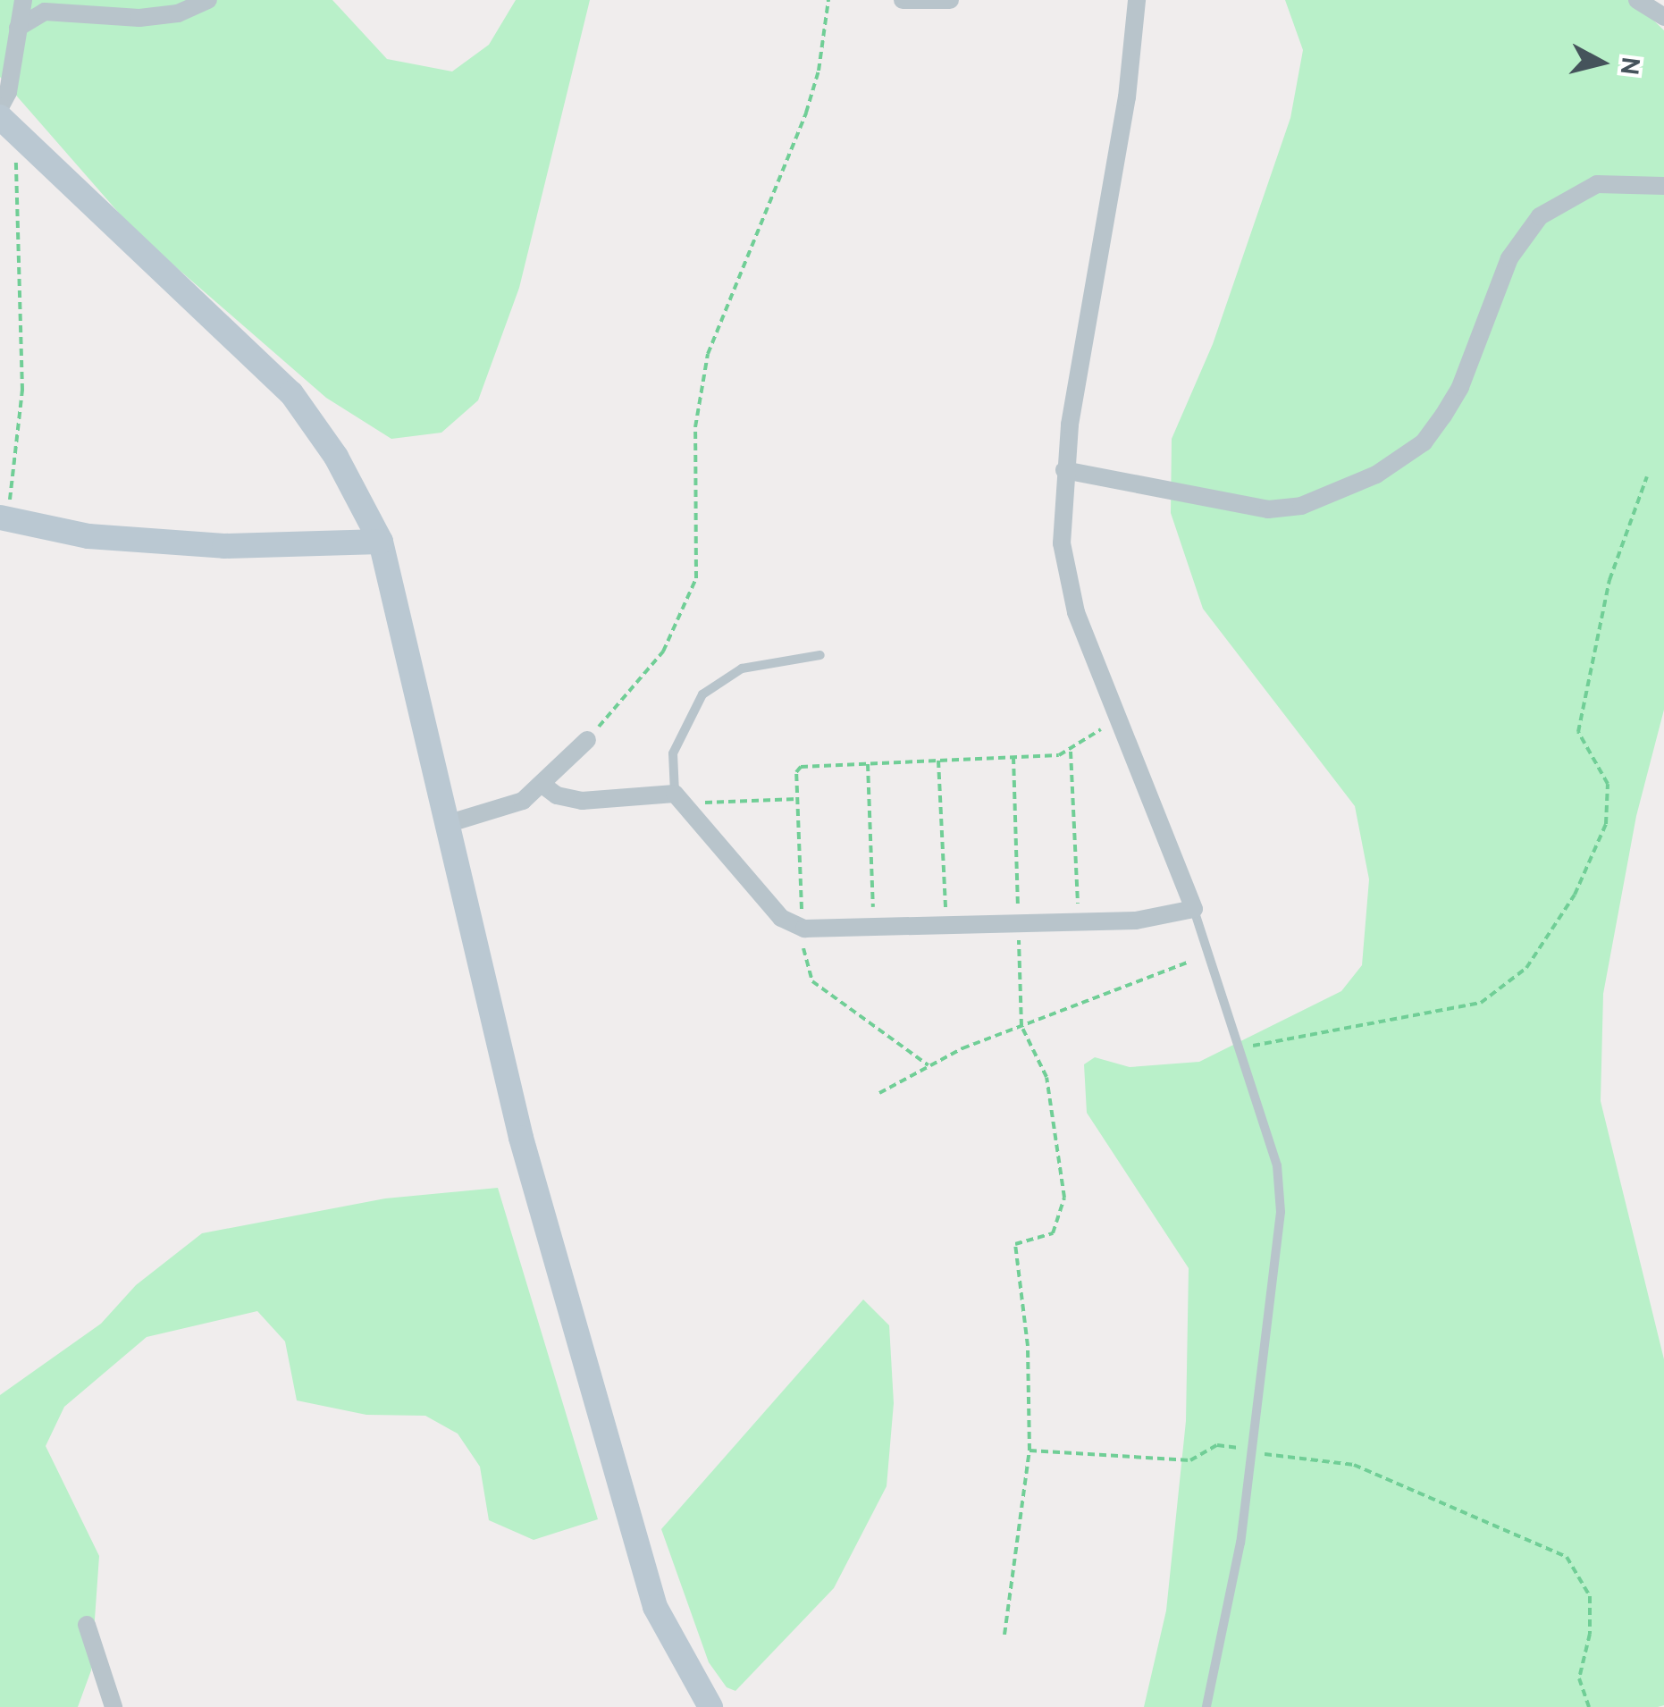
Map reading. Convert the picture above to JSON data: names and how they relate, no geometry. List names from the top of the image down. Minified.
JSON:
{"north":"right"}
